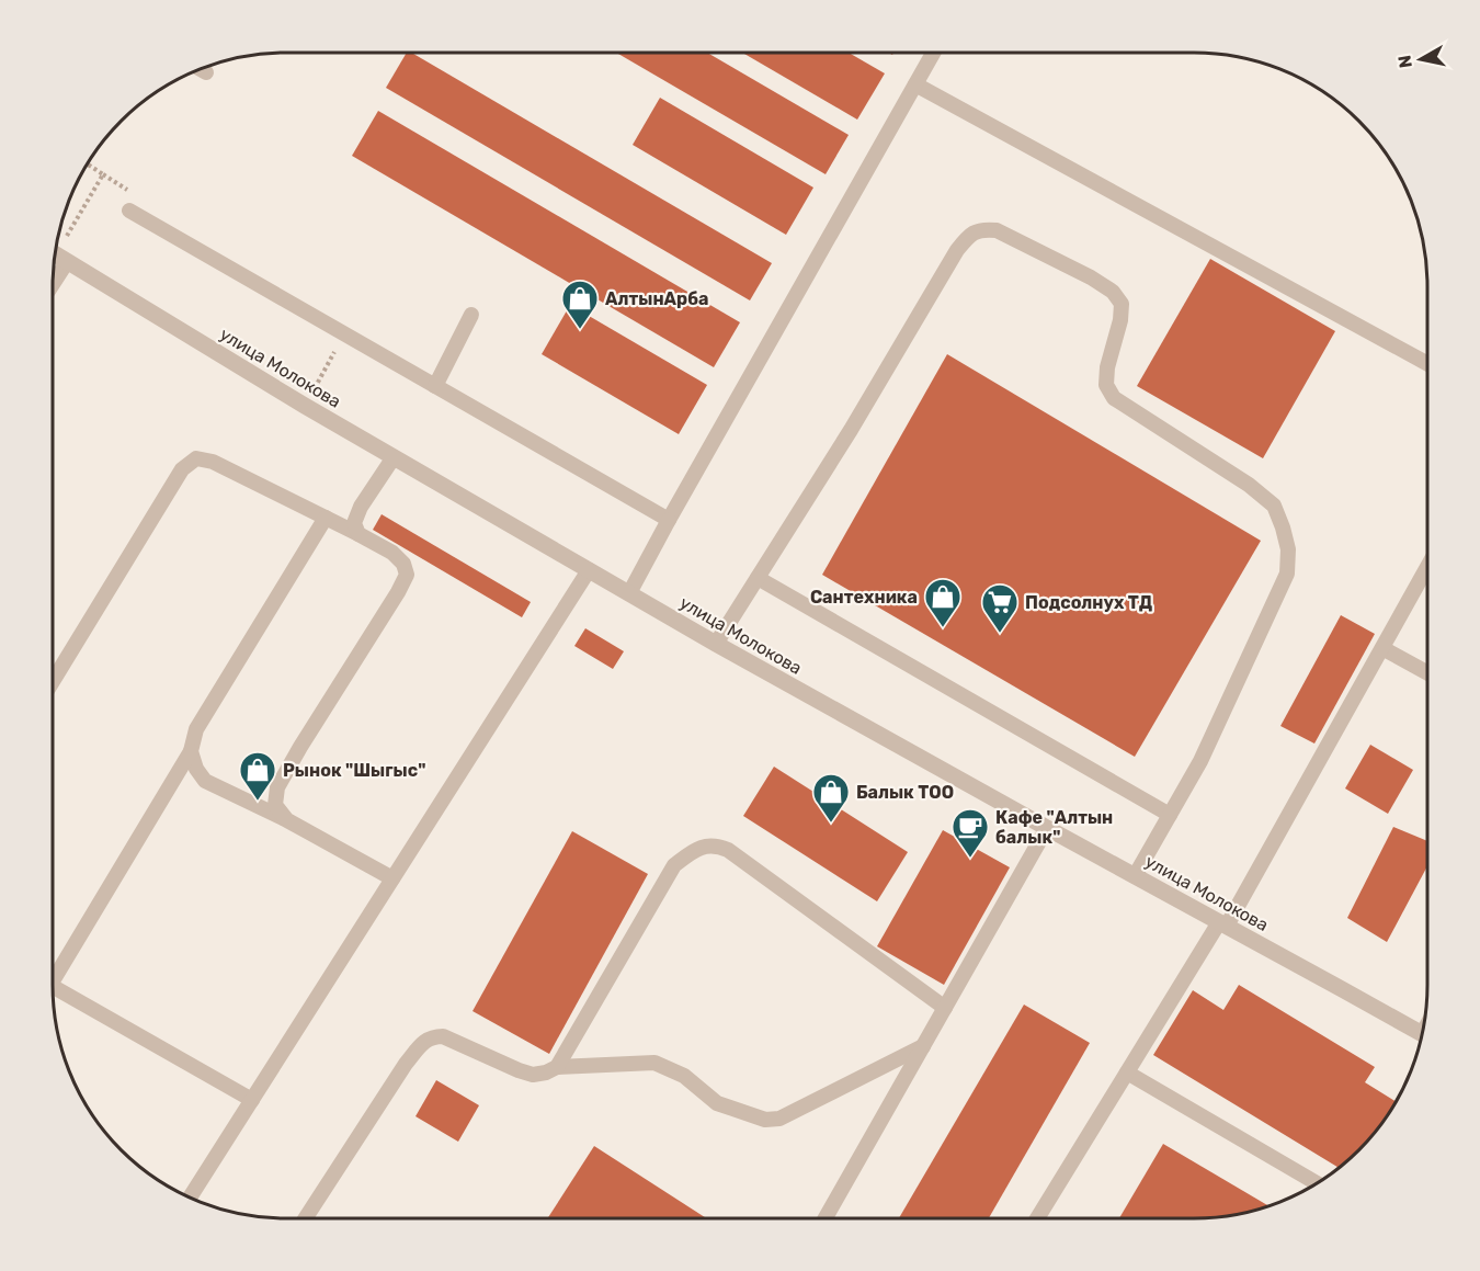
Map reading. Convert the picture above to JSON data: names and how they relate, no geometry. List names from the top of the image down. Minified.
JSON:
{"streets":{"street":["улица Молокова"]},"places":{"shop":["АлтынАрба","Сантехника","Рынок \"Шыгыс\"","Балык ТОО"],"supermarket":["Подсолнух ТД"],"cafe":["Кафе \"Алтын балык\""]},"north":"left"}
